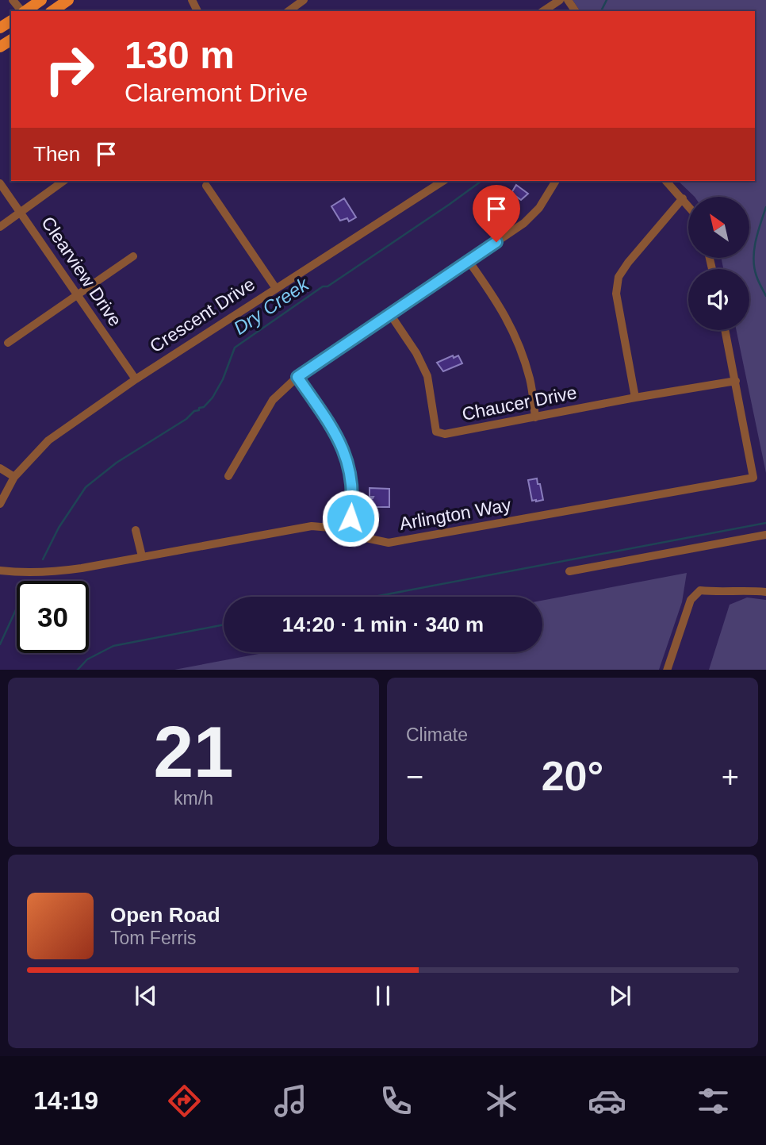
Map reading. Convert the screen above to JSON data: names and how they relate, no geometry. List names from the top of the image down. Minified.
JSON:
{"streets":{"street":["Clearview Drive","Crescent Drive","Chaucer Drive","Arlington Way"]},"crossings":[["Clearview Drive","Crescent Drive"],["Chaucer Drive","Arlington Way"]],"water":["Dry Creek"],"north":"top left","page":{"turn":["130 m","Claremont Drive"],"then":"Then","limit":"30","trip":"14:20 · 1 min · 340 m","tile":[["21","km/h"],"Climate"],"heat":["−","20°","+"],"song":["Open Road","Tom Ferris"],"tabs":"14:19"}}
